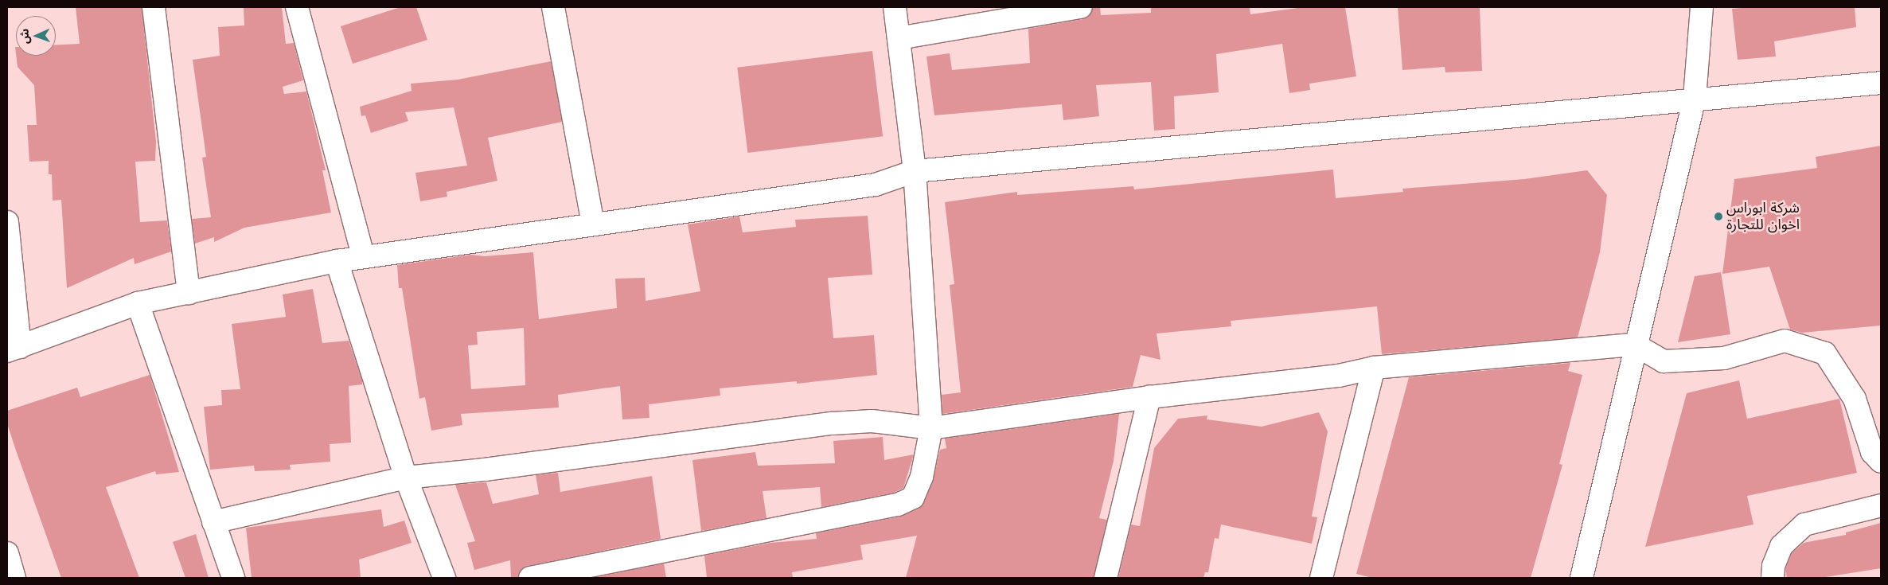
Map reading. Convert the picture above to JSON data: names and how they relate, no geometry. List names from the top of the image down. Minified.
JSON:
{"places":["شركة ابوراس اخوان للتجارة"],"north":"left"}
